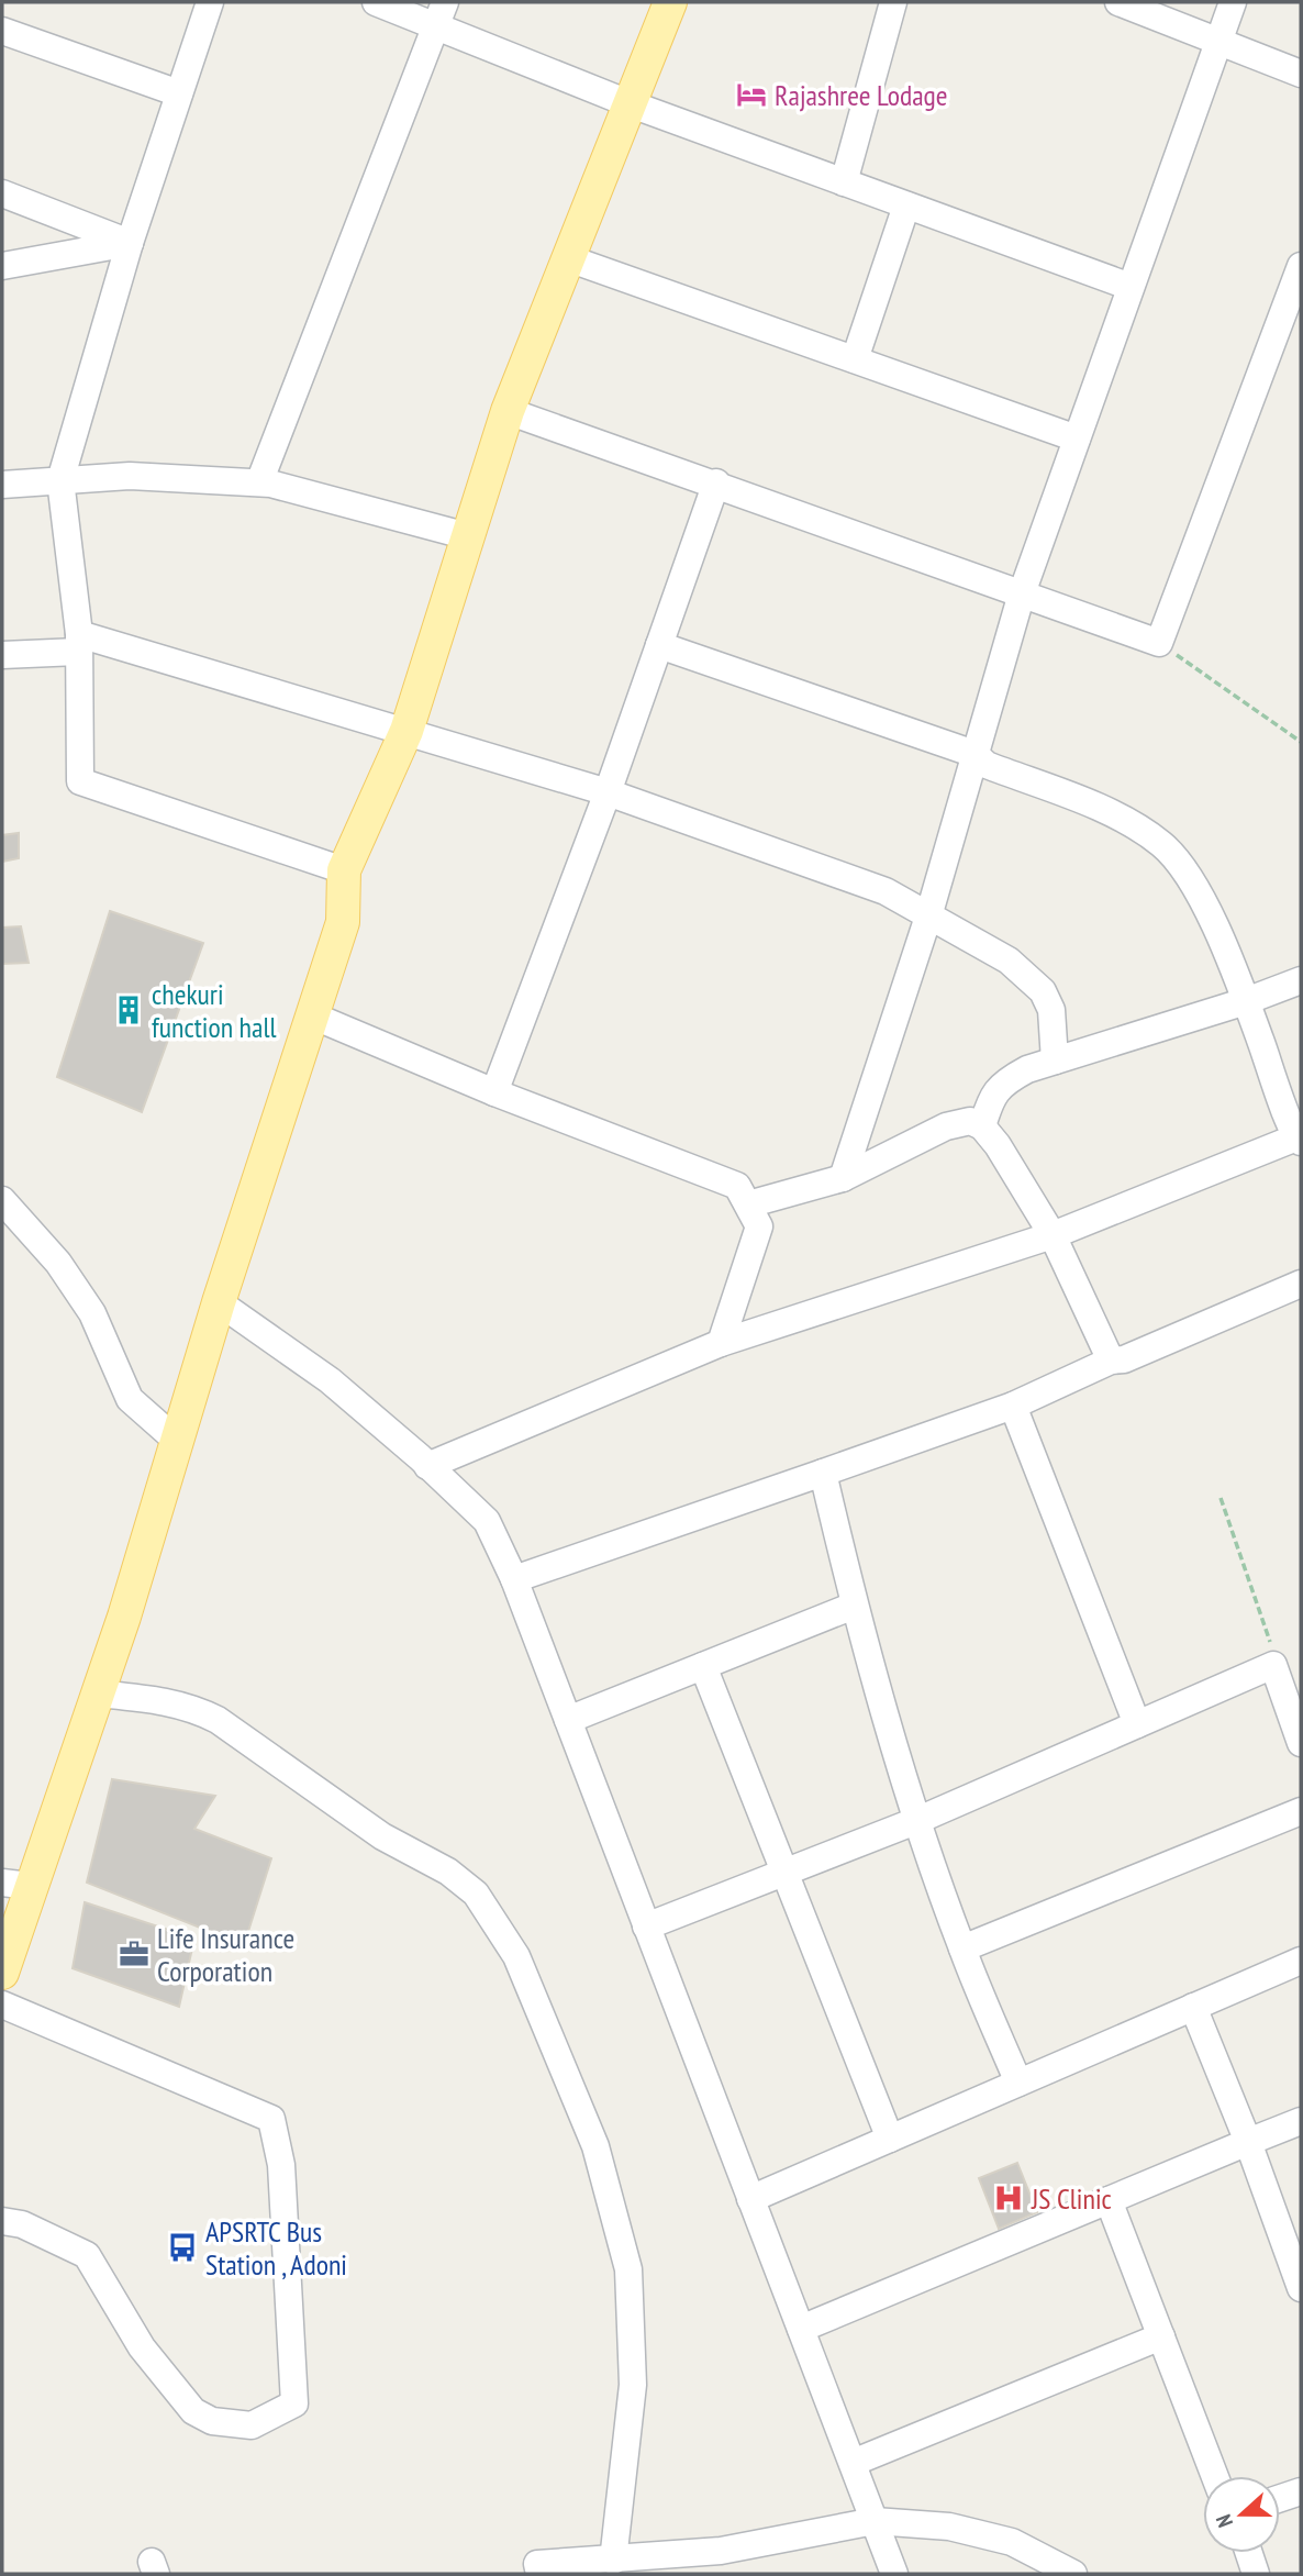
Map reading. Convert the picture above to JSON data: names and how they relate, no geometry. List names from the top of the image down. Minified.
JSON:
{"places":{"hotel":["Rajashree Lodage"],"building":["chekuri function hall"],"office":["Life Insurance Corporation"],"hospital":["JS Clinic"],"bus stop":["APSRTC Bus Station , Adoni"]},"north":"left"}
